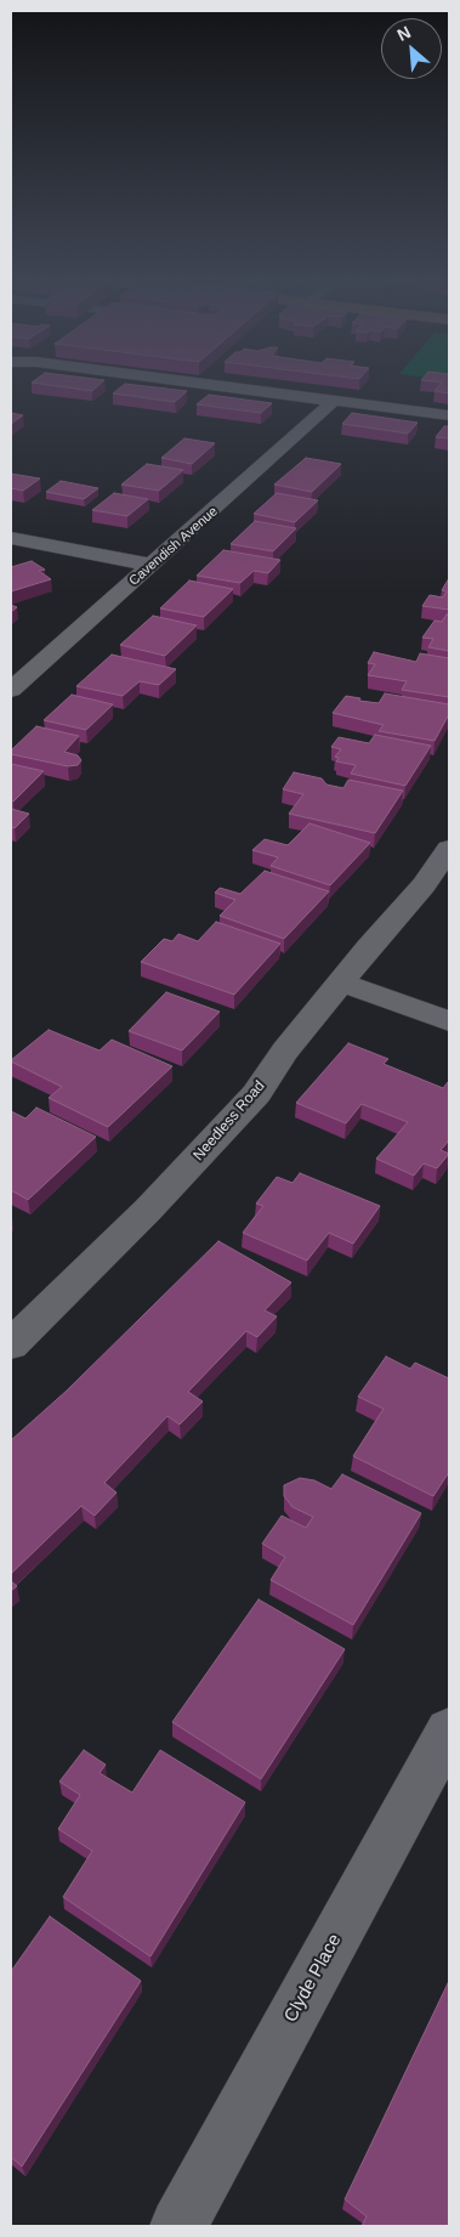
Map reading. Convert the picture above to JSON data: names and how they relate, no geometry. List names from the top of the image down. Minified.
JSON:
{"streets":{"street":["Cavendish Avenue","Needless Road","Clyde Place"]},"north":"top left"}
